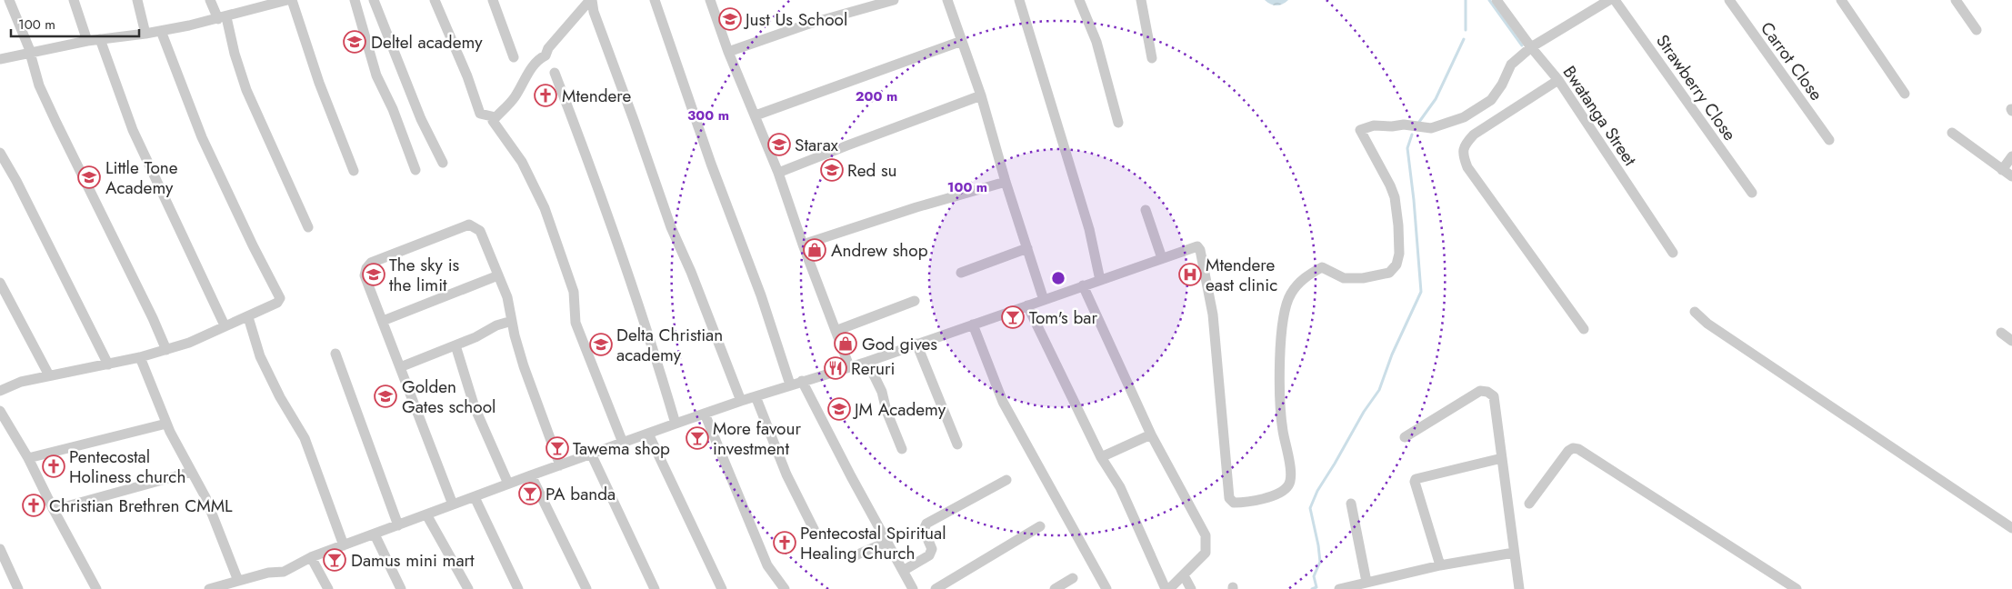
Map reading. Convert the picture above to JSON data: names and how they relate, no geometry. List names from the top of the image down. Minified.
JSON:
{"streets":{"street":["Carrot Close","Strawberry Close","Bwatanga Street"]},"places":{"school or university":["Just Us School","Deltel academy","Starax","Red su","Little Tone Academy","The sky is the limit","Delta Christian academy","Golden Gates school","JM Academy"],"church":["Mtendere","Pentecostal Holiness church","Christian Brethren CMML","Pentecostal Spiritual Healing Church"],"shop":["Andrew shop","God gives"],"hospital":["Mtendere east clinic"],"bar":["Tom's bar","More favour investment","Tawema shop","PA banda","Damus mini mart"],"restaurant":["Reruri"]},"scale_bar":"100 m","rings":["200 m","300 m","100 m"]}
